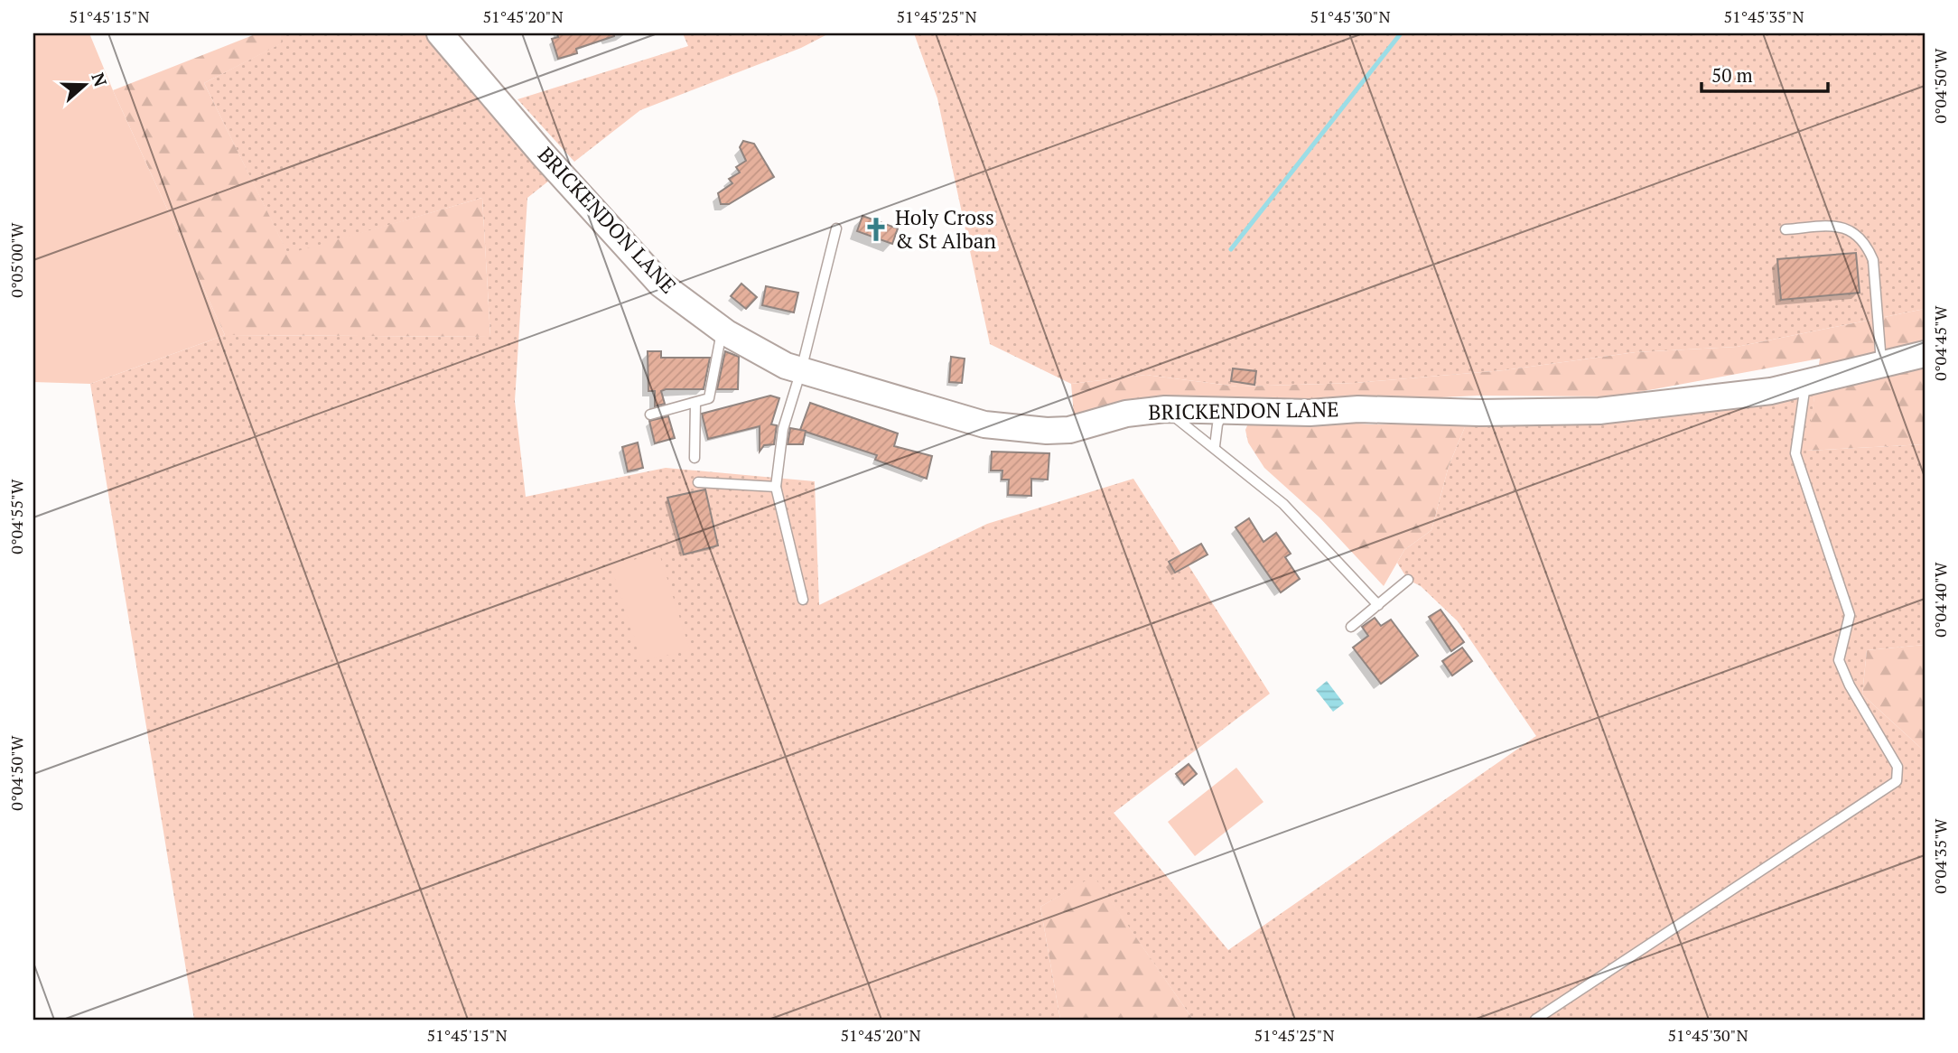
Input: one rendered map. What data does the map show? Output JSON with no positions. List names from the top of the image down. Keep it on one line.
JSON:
{"streets":{"street":["BRICKENDON LANE"]},"places":{"church":["Holy Cross & St Alban"]},"scale_bar":"50 m","north":"right","coordinates":["51°45'15\"N","51°45'20\"N","51°45'25\"N","51°45'30\"N","51°45'35\"N","0°04'50\"W","0°05'00\"W","0°04'45\"W","0°04'55\"W","0°04'40\"W","0°04'35\"W"]}
